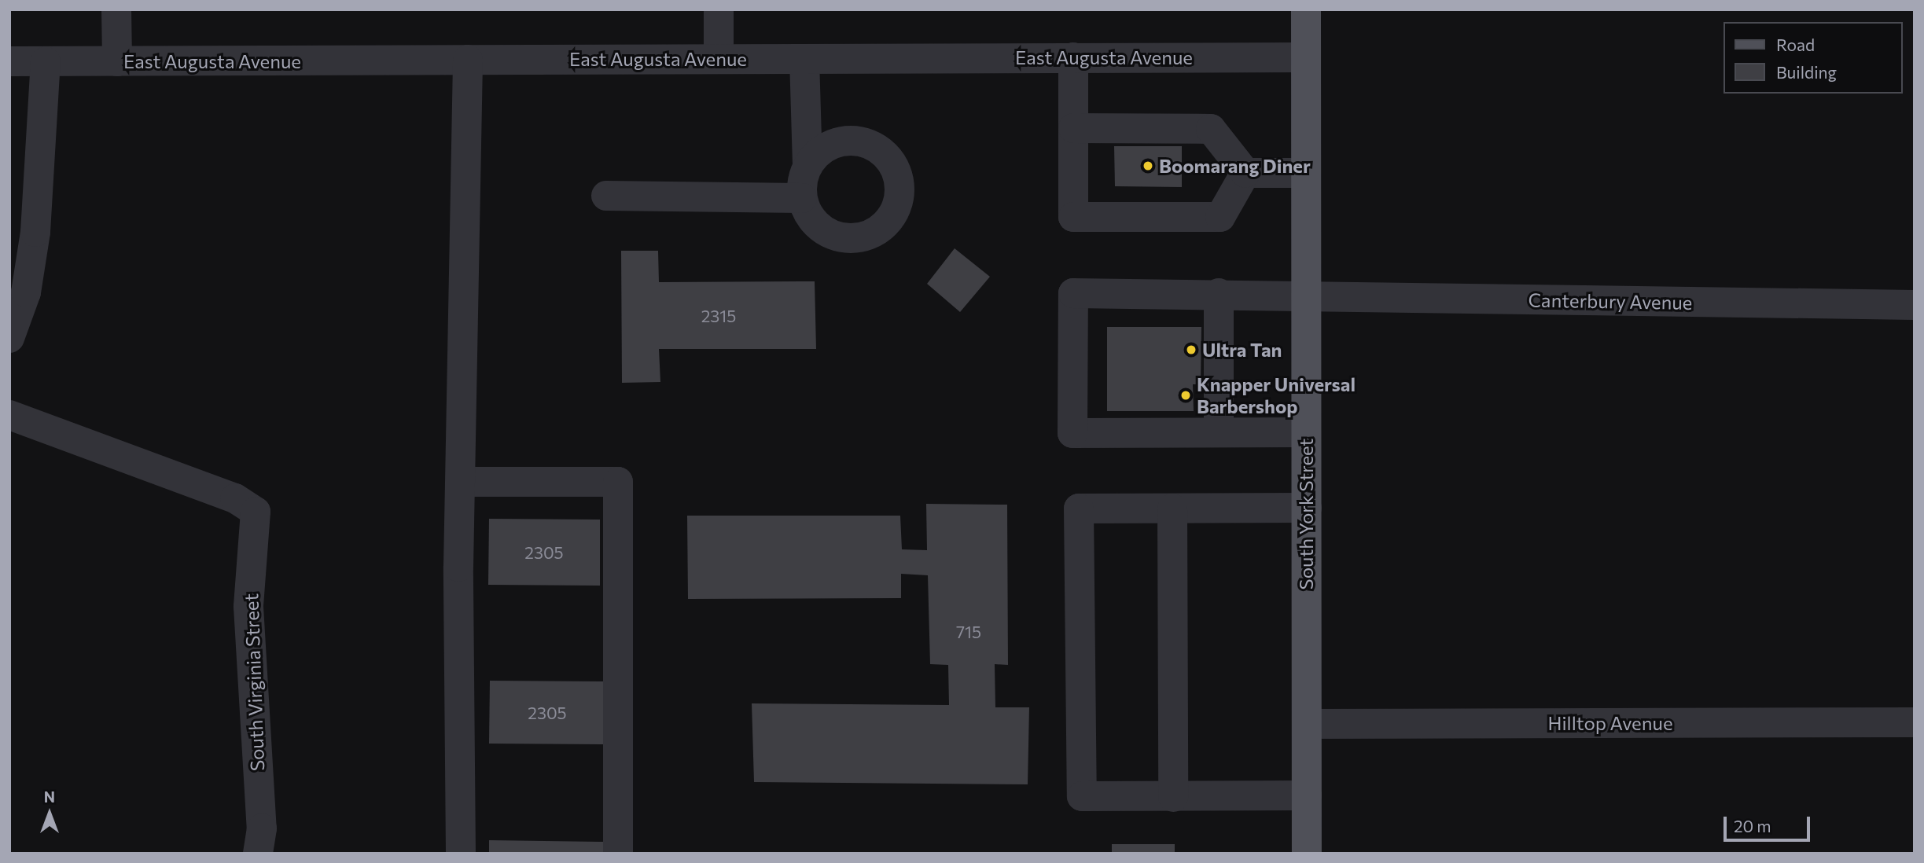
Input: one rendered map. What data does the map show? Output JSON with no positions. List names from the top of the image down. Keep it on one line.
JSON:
{"streets":{"main road":["South York Street"],"street":["East Augusta Avenue","Canterbury Avenue","South Virginia Street","Hilltop Avenue"]},"crossings":[["East Augusta Avenue","South York Street"],["Canterbury Avenue","South York Street"],["South York Street","Hilltop Avenue"]],"places":["Boomarang Diner","Ultra Tan","Knapper Universal Barbershop"],"house_numbers":["2315","2305","715","2305"],"legend":["Road","Building"],"scale_bar":"20 m","north":"top"}
